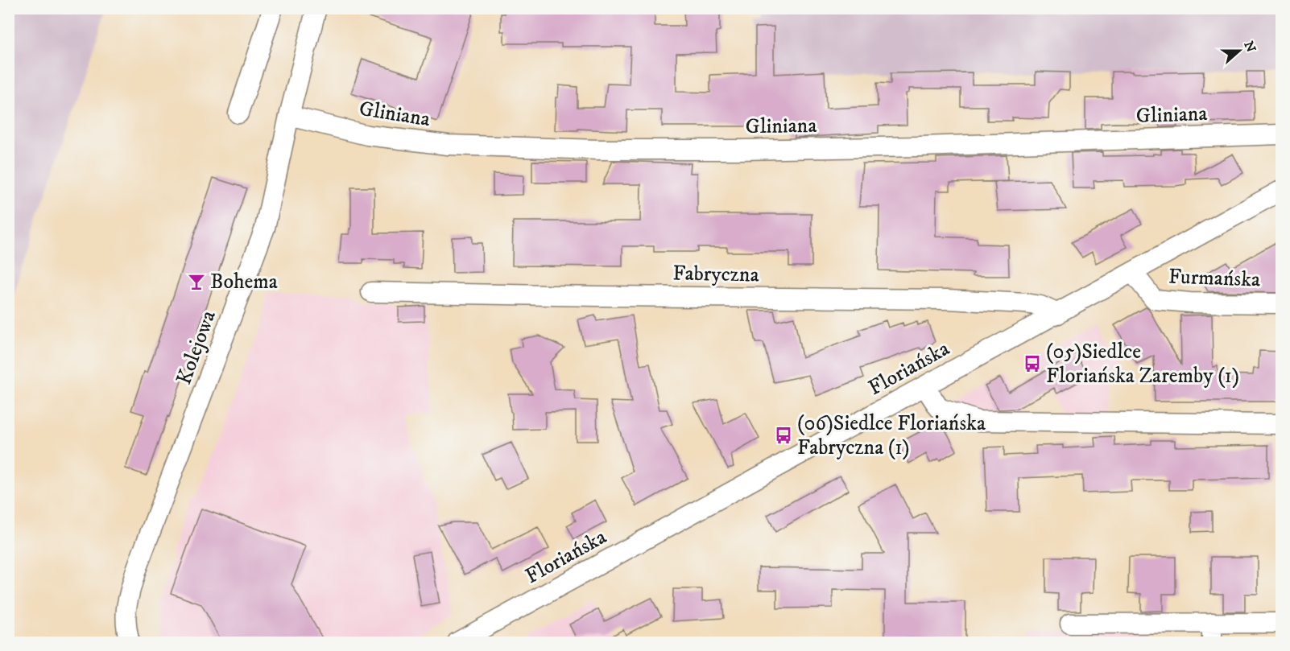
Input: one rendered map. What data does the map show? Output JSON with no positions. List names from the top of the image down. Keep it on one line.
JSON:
{"streets":{"street":["Gliniana","Fabryczna","Furmańska","Kolejowa","Floriańska"]},"crossings":[["Gliniana","Kolejowa"],["Fabryczna","Floriańska"],["Furmańska","Floriańska"]],"places":{"bar":["Bohema"],"bus stop":["(05)Siedlce Floriańska Zaremby (1)","(06)Siedlce Floriańska Fabryczna (1)"]},"north":"right"}
